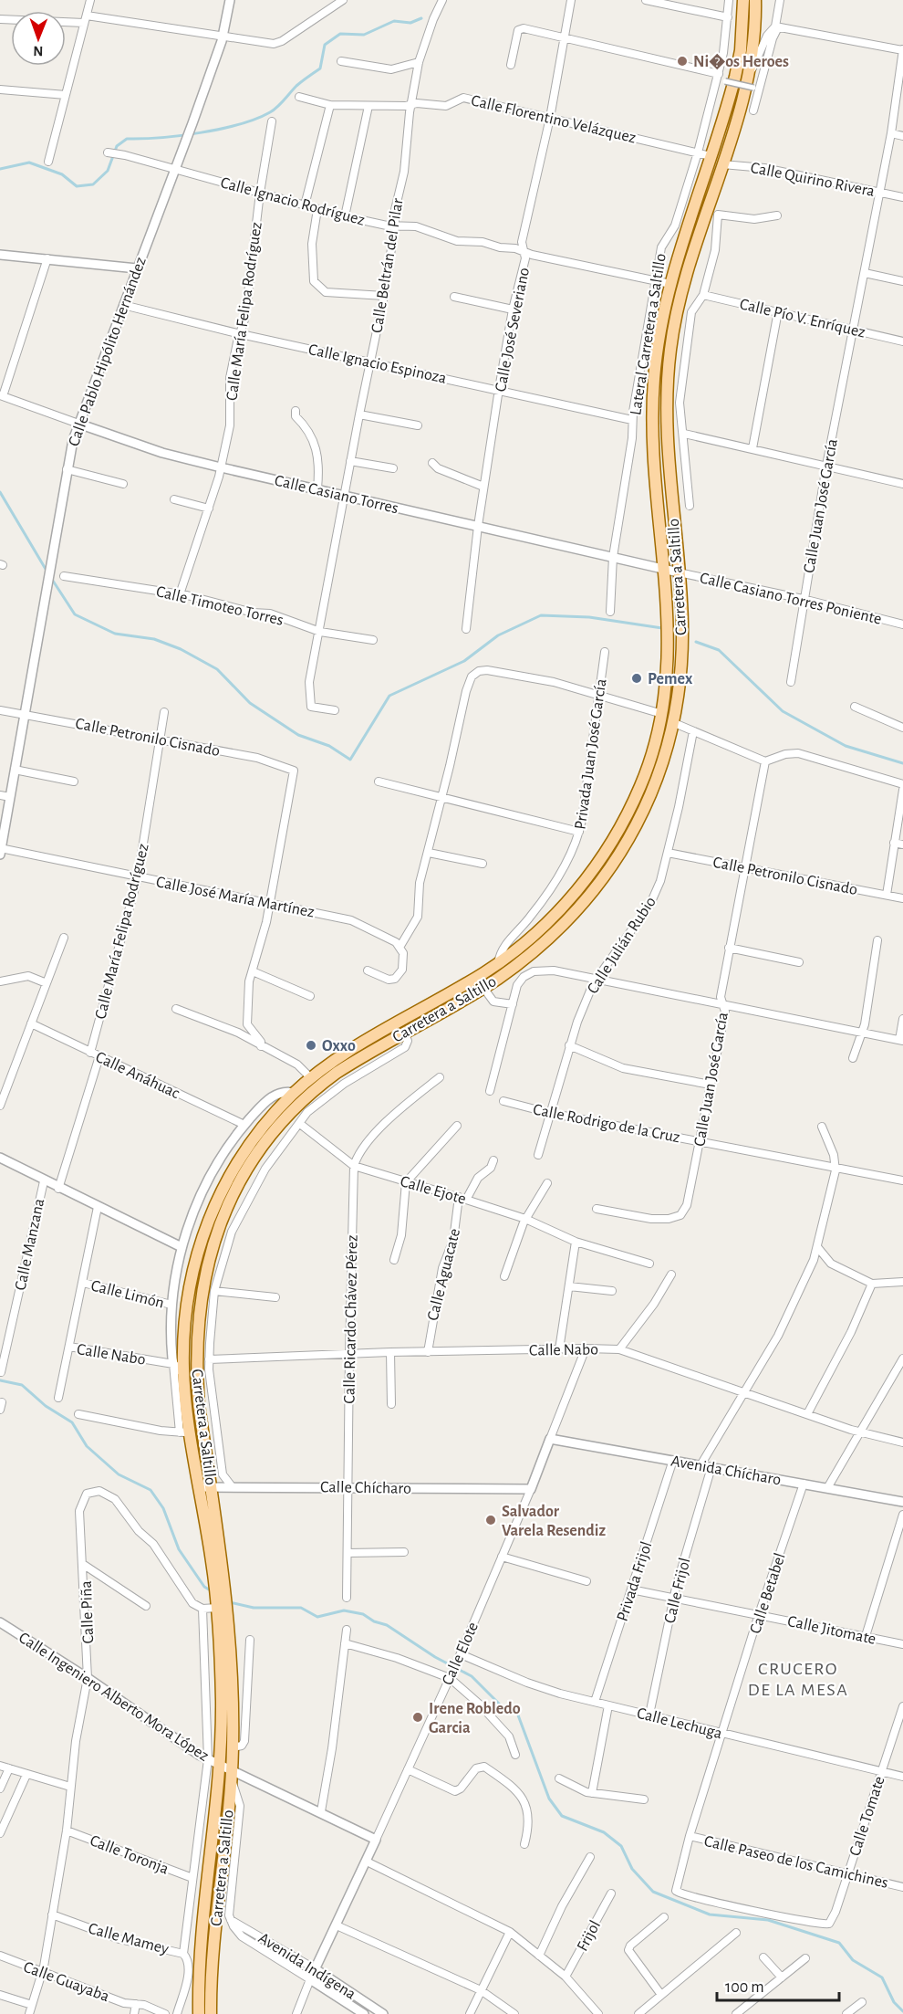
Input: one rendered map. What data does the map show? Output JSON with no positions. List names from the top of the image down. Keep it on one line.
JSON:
{"streets":{"main road":["Carretera a Saltillo"],"street":["Calle Florentino Velázquez","Calle Quirino Rivera","Calle Ignacio Rodríguez","Calle Beltrán del Pilar","Calle María Felipa Rodríguez","Calle Pío V. Enríquez","Calle José Severiano","Lateral Carretera a Saltillo","Calle Pablo Hipólito Hernández","Calle Ignacio Espinoza","Calle Casiano Torres","Calle Juan José García","Calle Casiano Torres Poniente","Calle Timoteo Torres","Calle Petronilo Cisnado","Privada Juan José García","Calle José María Martínez","Calle Julián Rubio","Calle Anáhuac","Calle Rodrigo de la Cruz","Calle Ejote","Calle Manzana","Calle Aguacate","Calle Limón","Calle Ricardo Chávez Pérez","Calle Nabo","Avenida Chícharo","Calle Chícharo","Privada Frijol","Calle Frijol","Calle Betabel","Calle Piña","Calle Jitomate","Calle Elote","Calle Ingeniero Alberto Mora López","Calle Lechuga","Calle Tomate","Calle Toronja","Calle Paseo de los Camichines","Frijol","Calle Mamey","Avenida Indígena","Calle Guayaba"]},"crossings":[["Calle Florentino Velázquez","Calle Beltrán del Pilar"],["Calle Florentino Velázquez","Calle José Severiano"],["Calle Florentino Velázquez","Lateral Carretera a Saltillo"],["Calle Florentino Velázquez","Carretera a Saltillo"],["Calle Quirino Rivera","Calle Juan José García"],["Calle Quirino Rivera","Carretera a Saltillo"],["Calle Ignacio Rodríguez","Calle Beltrán del Pilar"],["Calle Ignacio Rodríguez","Calle María Felipa Rodríguez"],["Calle Ignacio Rodríguez","Calle José Severiano"],["Calle Ignacio Rodríguez","Lateral Carretera a Saltillo"],["Calle Ignacio Rodríguez","Calle Pablo Hipólito Hernández"],["Calle Ignacio Rodríguez","Carretera a Saltillo"],["Calle Beltrán del Pilar","Calle Ignacio Espinoza"],["Calle Beltrán del Pilar","Calle Casiano Torres"],["Calle Beltrán del Pilar","Calle Timoteo Torres"],["Calle María Felipa Rodríguez","Calle Ignacio Espinoza"],["Calle María Felipa Rodríguez","Calle Casiano Torres"],["Calle María Felipa Rodríguez","Calle Timoteo Torres"],["Calle María Felipa Rodríguez","Calle Petronilo Cisnado"],["Calle María Felipa Rodríguez","Calle José María Martínez"],["Calle María Felipa Rodríguez","Calle Anáhuac"],["Calle Pío V. Enríquez","Calle Juan José García"],["Calle José Severiano","Calle Ignacio Espinoza"],["Calle José Severiano","Calle Casiano Torres"],["Lateral Carretera a Saltillo","Calle Ignacio Espinoza"],["Lateral Carretera a Saltillo","Calle Casiano Torres"],["Calle Pablo Hipólito Hernández","Calle Ignacio Espinoza"],["Calle Pablo Hipólito Hernández","Calle Casiano Torres"],["Calle Pablo Hipólito Hernández","Calle Petronilo Cisnado"],["Calle Pablo Hipólito Hernández","Calle José María Martínez"],["Calle Casiano Torres","Carretera a Saltillo"],["Calle Casiano Torres","Calle Casiano Torres Poniente"],["Calle Juan José García","Calle Casiano Torres Poniente"],["Calle Juan José García","Calle Petronilo Cisnado"],["Calle Juan José García","Calle Rodrigo de la Cruz"],["Carretera a Saltillo","Calle Casiano Torres Poniente"],["Carretera a Saltillo","Privada Juan José García"],["Carretera a Saltillo","Calle Chícharo"],["Carretera a Saltillo","Calle Ingeniero Alberto Mora López"],["Carretera a Saltillo","Calle Mamey"],["Calle Petronilo Cisnado","Calle José María Martínez"],["Calle Petronilo Cisnado","Calle Julián Rubio"],["Calle Julián Rubio","Calle Rodrigo de la Cruz"],["Calle Anáhuac","Calle Manzana"],["Calle Ejote","Calle Aguacate"],["Calle Ejote","Calle Ricardo Chávez Pérez"],["Calle Aguacate","Calle Nabo"],["Calle Ricardo Chávez Pérez","Calle Nabo"],["Calle Ricardo Chávez Pérez","Calle Chícharo"],["Calle Nabo","Calle Elote"],["Avenida Chícharo","Privada Frijol"],["Avenida Chícharo","Calle Frijol"],["Avenida Chícharo","Calle Betabel"],["Avenida Chícharo","Calle Elote"],["Calle Chícharo","Calle Elote"],["Privada Frijol","Calle Jitomate"],["Privada Frijol","Calle Lechuga"],["Calle Frijol","Calle Jitomate"],["Calle Frijol","Calle Lechuga"],["Calle Betabel","Calle Jitomate"],["Calle Betabel","Calle Lechuga"],["Calle Betabel","Calle Tomate"],["Calle Betabel","Calle Paseo de los Camichines"],["Calle Piña","Calle Ingeniero Alberto Mora López"],["Calle Piña","Calle Toronja"],["Calle Piña","Calle Mamey"],["Calle Piña","Calle Guayaba"],["Calle Elote","Calle Ingeniero Alberto Mora López"],["Calle Elote","Calle Lechuga"],["Calle Elote","Avenida Indígena"],["Calle Lechuga","Calle Tomate"],["Calle Tomate","Calle Paseo de los Camichines"]],"districts":["CRUCERO DE LA MESA"],"places":["Ni�os Heroes","Pemex","Oxxo","Salvador Varela Resendiz","Irene Robledo Garcia"],"scale_bar":"100 m","north":"bottom"}
